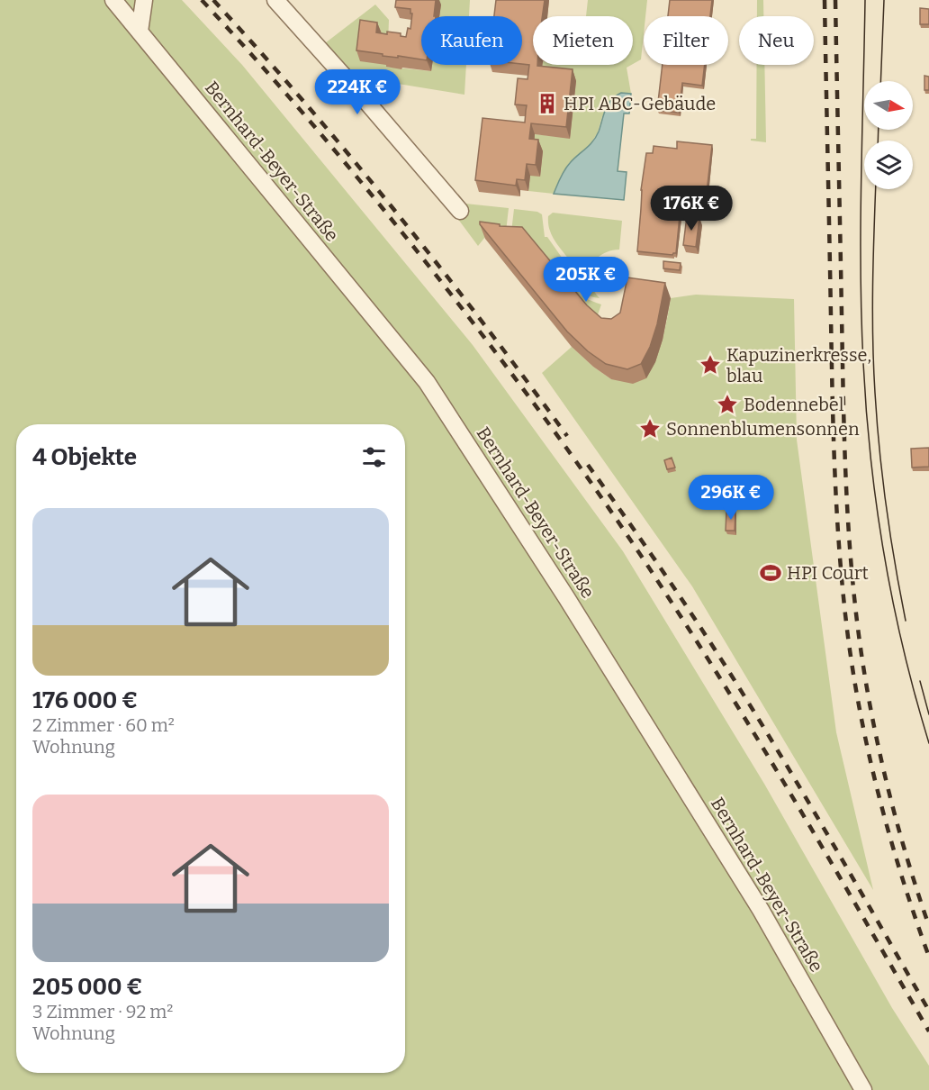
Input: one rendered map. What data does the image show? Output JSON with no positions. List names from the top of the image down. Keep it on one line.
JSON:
{"streets":{"street":["Bernhard-Beyer-Straße"]},"places":{"building":["HPI ABC-Gebäude"],"place":["Kapuzinerkresse, blau","Bodennebel","Sonnenblumensonnen"],"sports":["HPI Court"]},"north":"right","page":{"chip":["Kaufen","Mieten","Filter","Neu"],"price":["224K €","176K €","205K €","296K €"],"heading":"4 Objekte","list":[{"name":"176 000 €","note":"2 Zimmer · 60 m² · Wohnung"},{"name":"205 000 €","note":"3 Zimmer · 92 m² · Wohnung"}]}}
